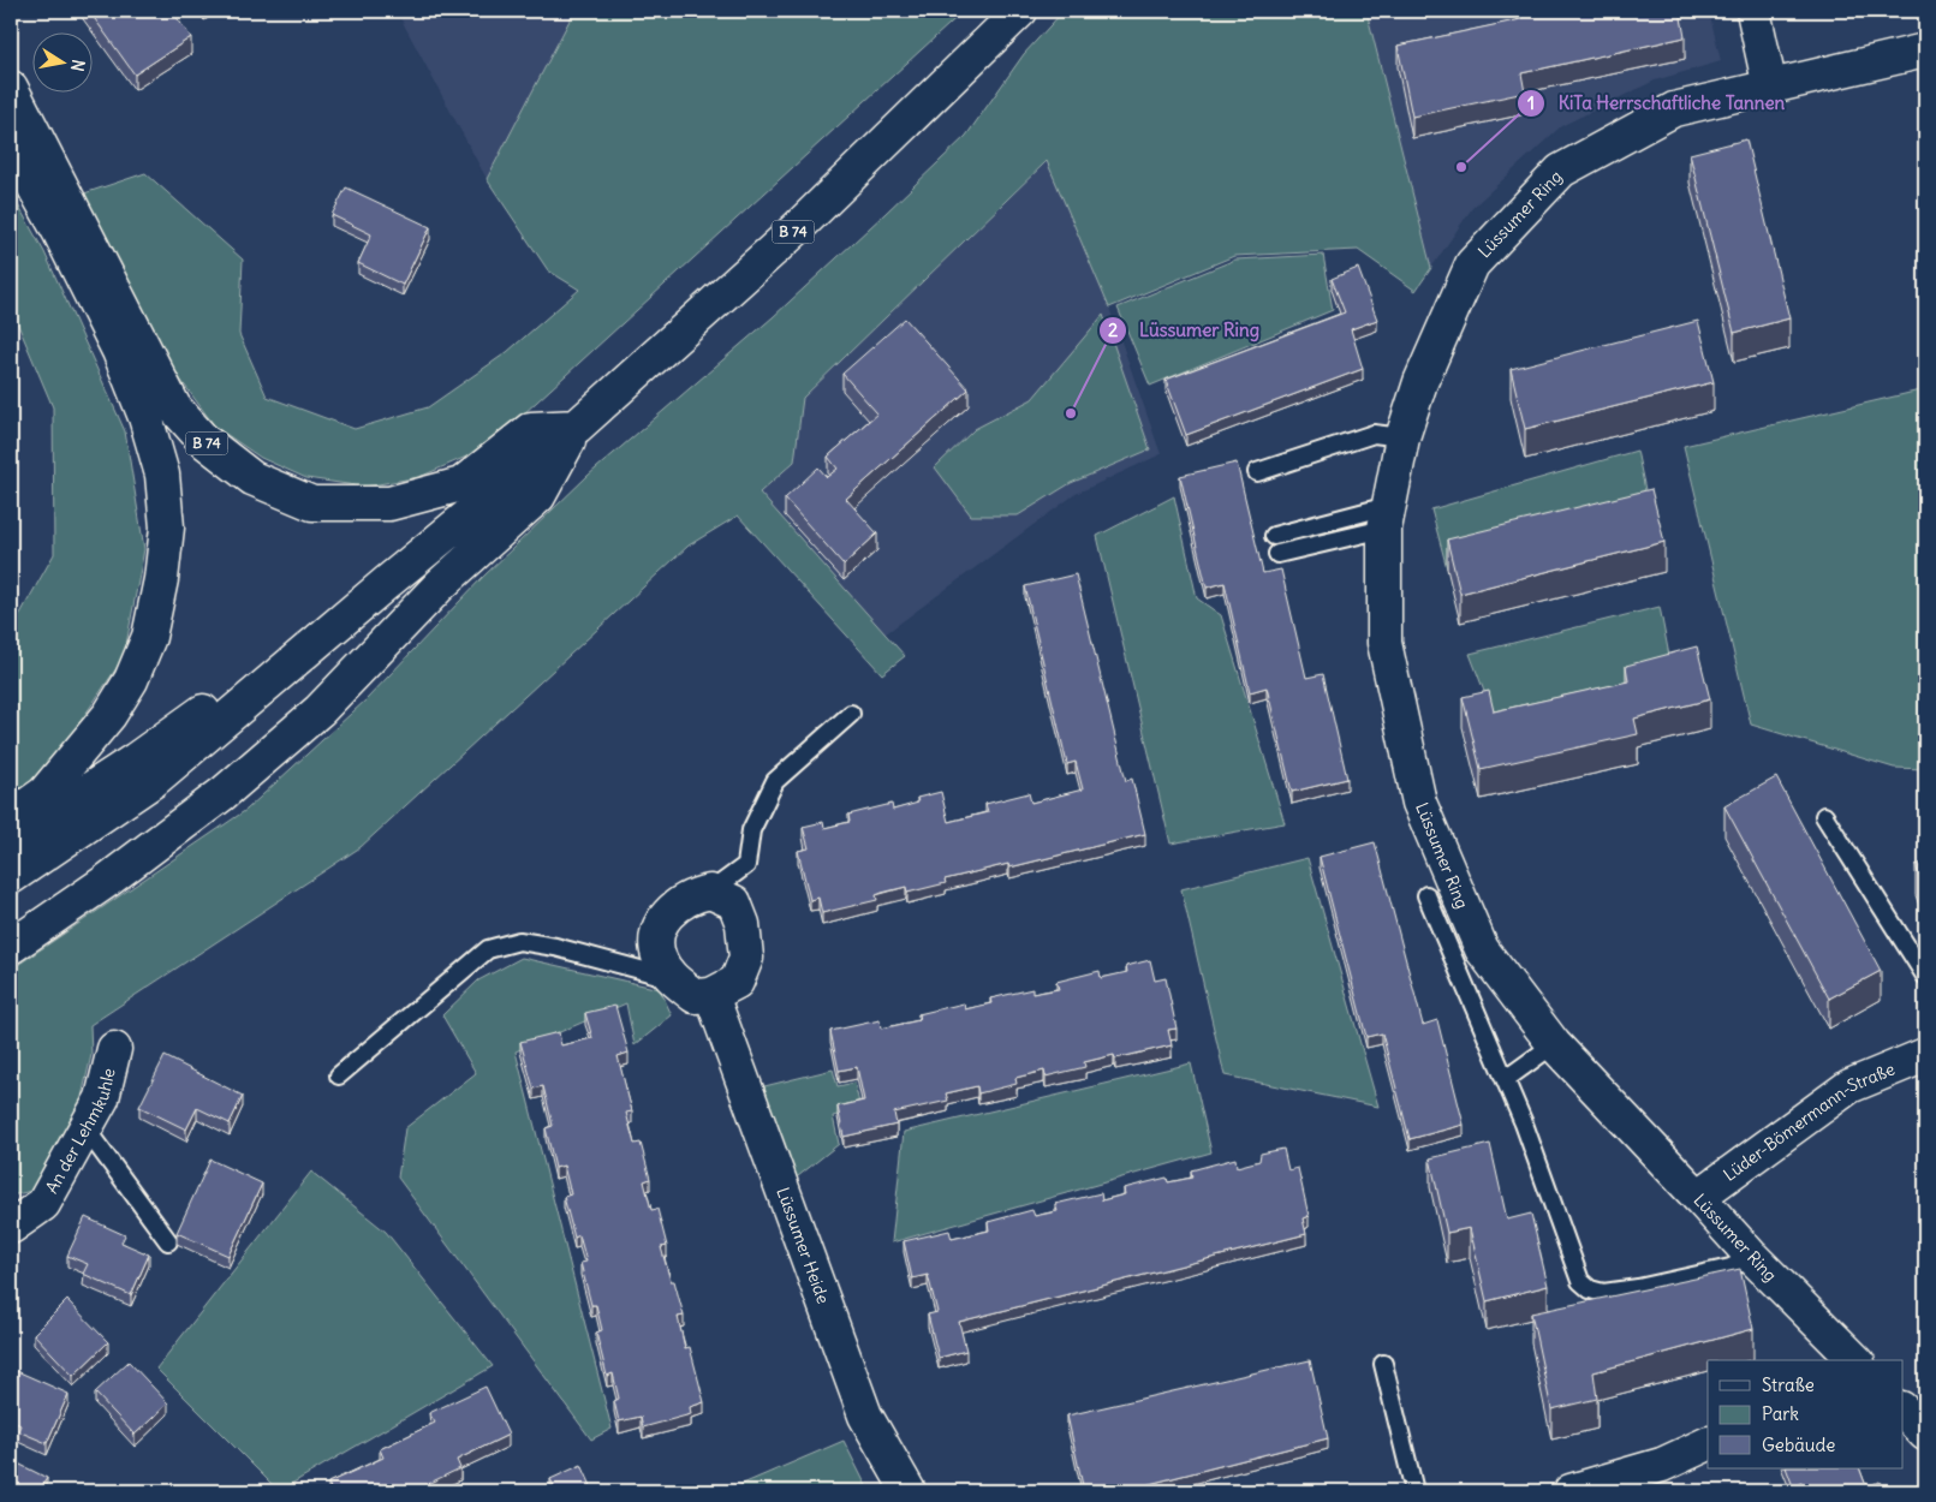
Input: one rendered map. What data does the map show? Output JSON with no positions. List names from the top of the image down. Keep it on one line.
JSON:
{"streets":{"main road":["Lüssumer Ring","B 74","Lüder-Bömermann-Straße","An der Lehmkuhle","Lüssumer Heide"]},"crossings":[["Lüssumer Ring","Lüder-Bömermann-Straße"]],"places":["KiTa Herrschaftliche Tannen","Lüssumer Ring"],"legend":["Straße","Park","Gebäude"],"north":"right"}
